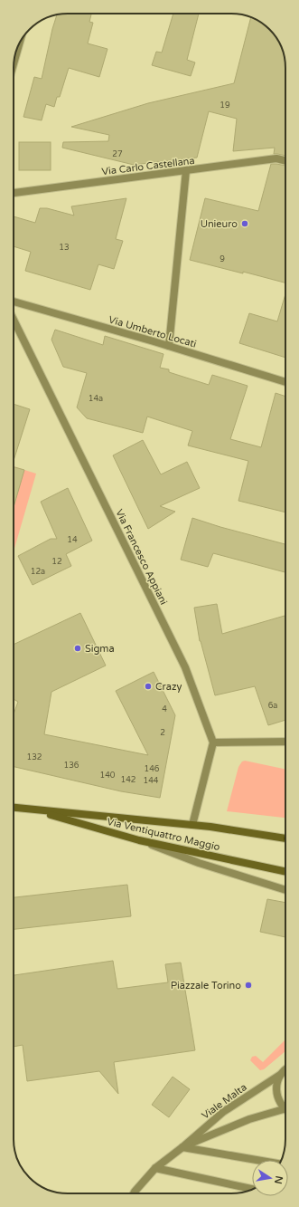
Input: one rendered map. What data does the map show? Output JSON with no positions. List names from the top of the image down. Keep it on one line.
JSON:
{"streets":{"main road":["Via Ventiquattro Maggio"],"street":["Via Carlo Castellana","Via Umberto Locati","Via Francesco Appiani","Viale Malta"]},"places":["Unieuro","Sigma","Crazy","Piazzale Torino"],"house_numbers":["19","27","13","9","14a","14","12","12a","6a","4","2","132","136","146","140","142","144"],"north":"right"}
